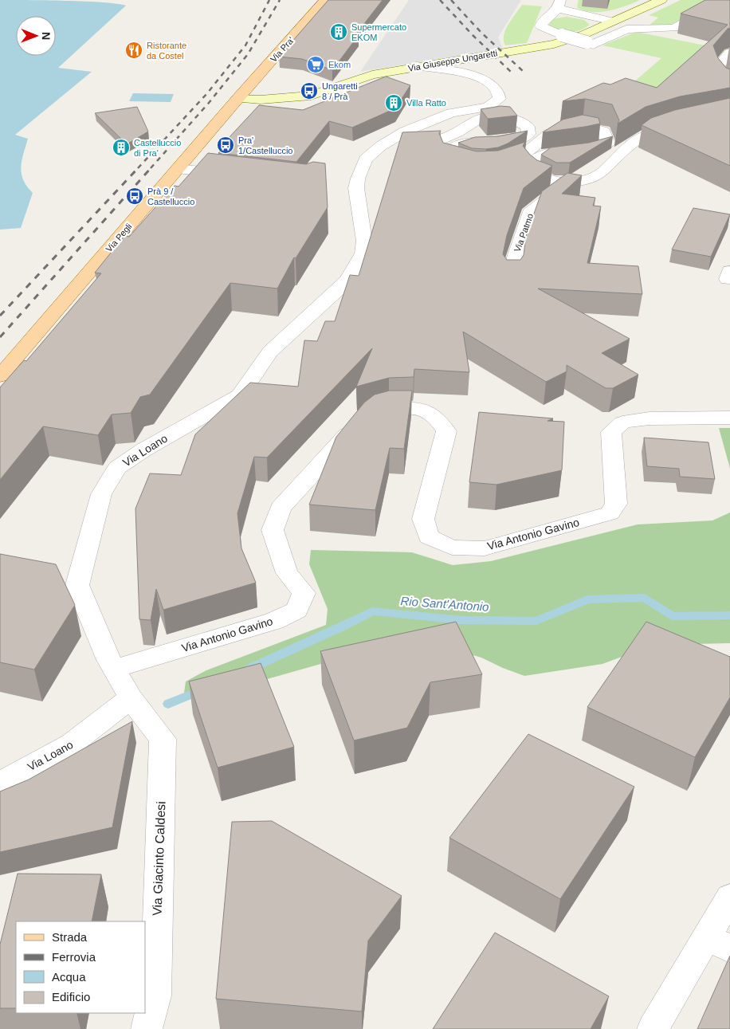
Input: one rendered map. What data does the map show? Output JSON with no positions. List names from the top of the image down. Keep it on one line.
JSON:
{"streets":{"main road":["Via Pra'","Via Pegli"],"street":["Via Giuseppe Ungaretti","Via Patmo","Via Loano","Via Antonio Gavino","Via Giacinto Caldesi"]},"crossings":[["Via Pra'","Via Giuseppe Ungaretti"],["Via Pra'","Via Pegli"],["Via Giuseppe Ungaretti","Via Pegli"],["Via Giuseppe Ungaretti","Via Loano"],["Via Loano","Via Antonio Gavino"],["Via Loano","Via Giacinto Caldesi"]],"water":["Rio Sant'Antonio"],"places":{"building":["Supermercato EKOM","Villa Ratto","Castelluccio di Pra'"],"restaurant":["Ristorante da Costel"],"supermarket":["Ekom"],"bus stop":["Ungaretti 8 / Prà","Pra' 1/Castelluccio","Prà 9 / Castelluccio"]},"legend":["Strada","Ferrovia","Acqua","Edificio"],"north":"right"}
